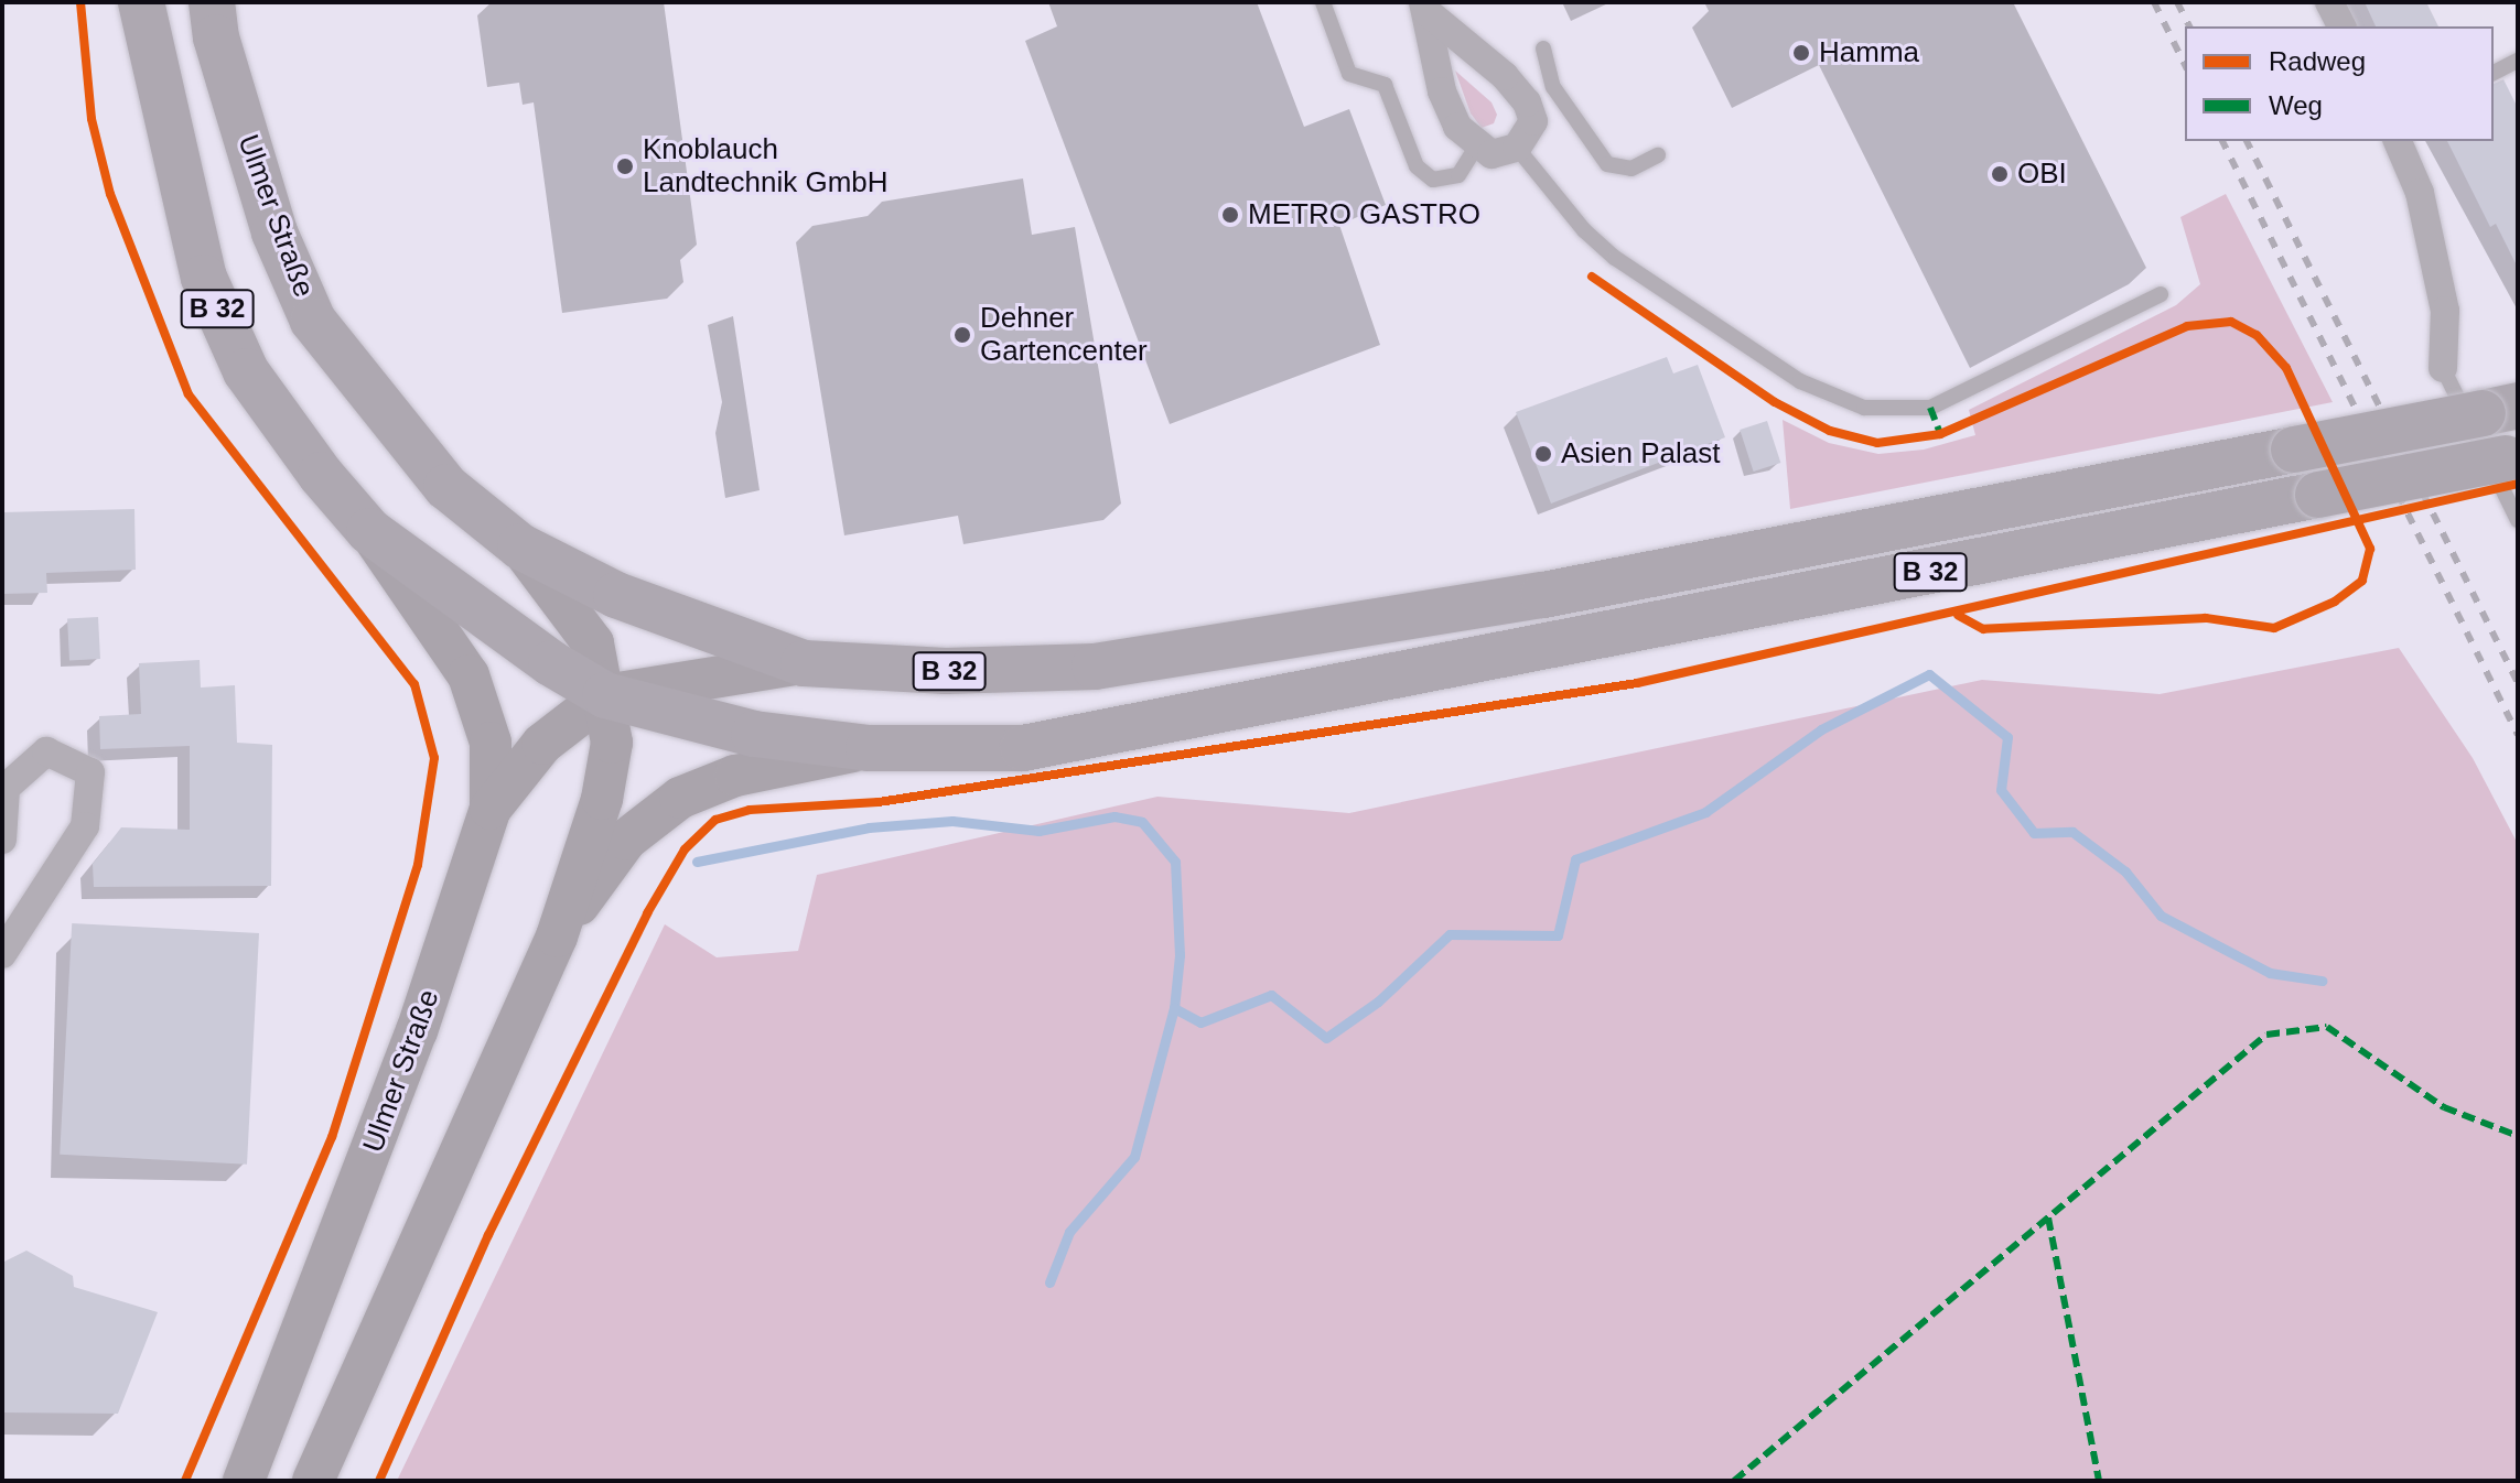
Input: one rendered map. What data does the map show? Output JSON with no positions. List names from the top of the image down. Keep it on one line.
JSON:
{"streets":{"main road":["Ulmer Straße","B 32"]},"crossings":[["Ulmer Straße","B 32"]],"places":["Hamma","Knoblauch Landtechnik GmbH","OBI","METRO GASTRO","Dehner Gartencenter","Asien Palast"],"legend":["Radweg","Weg"]}
